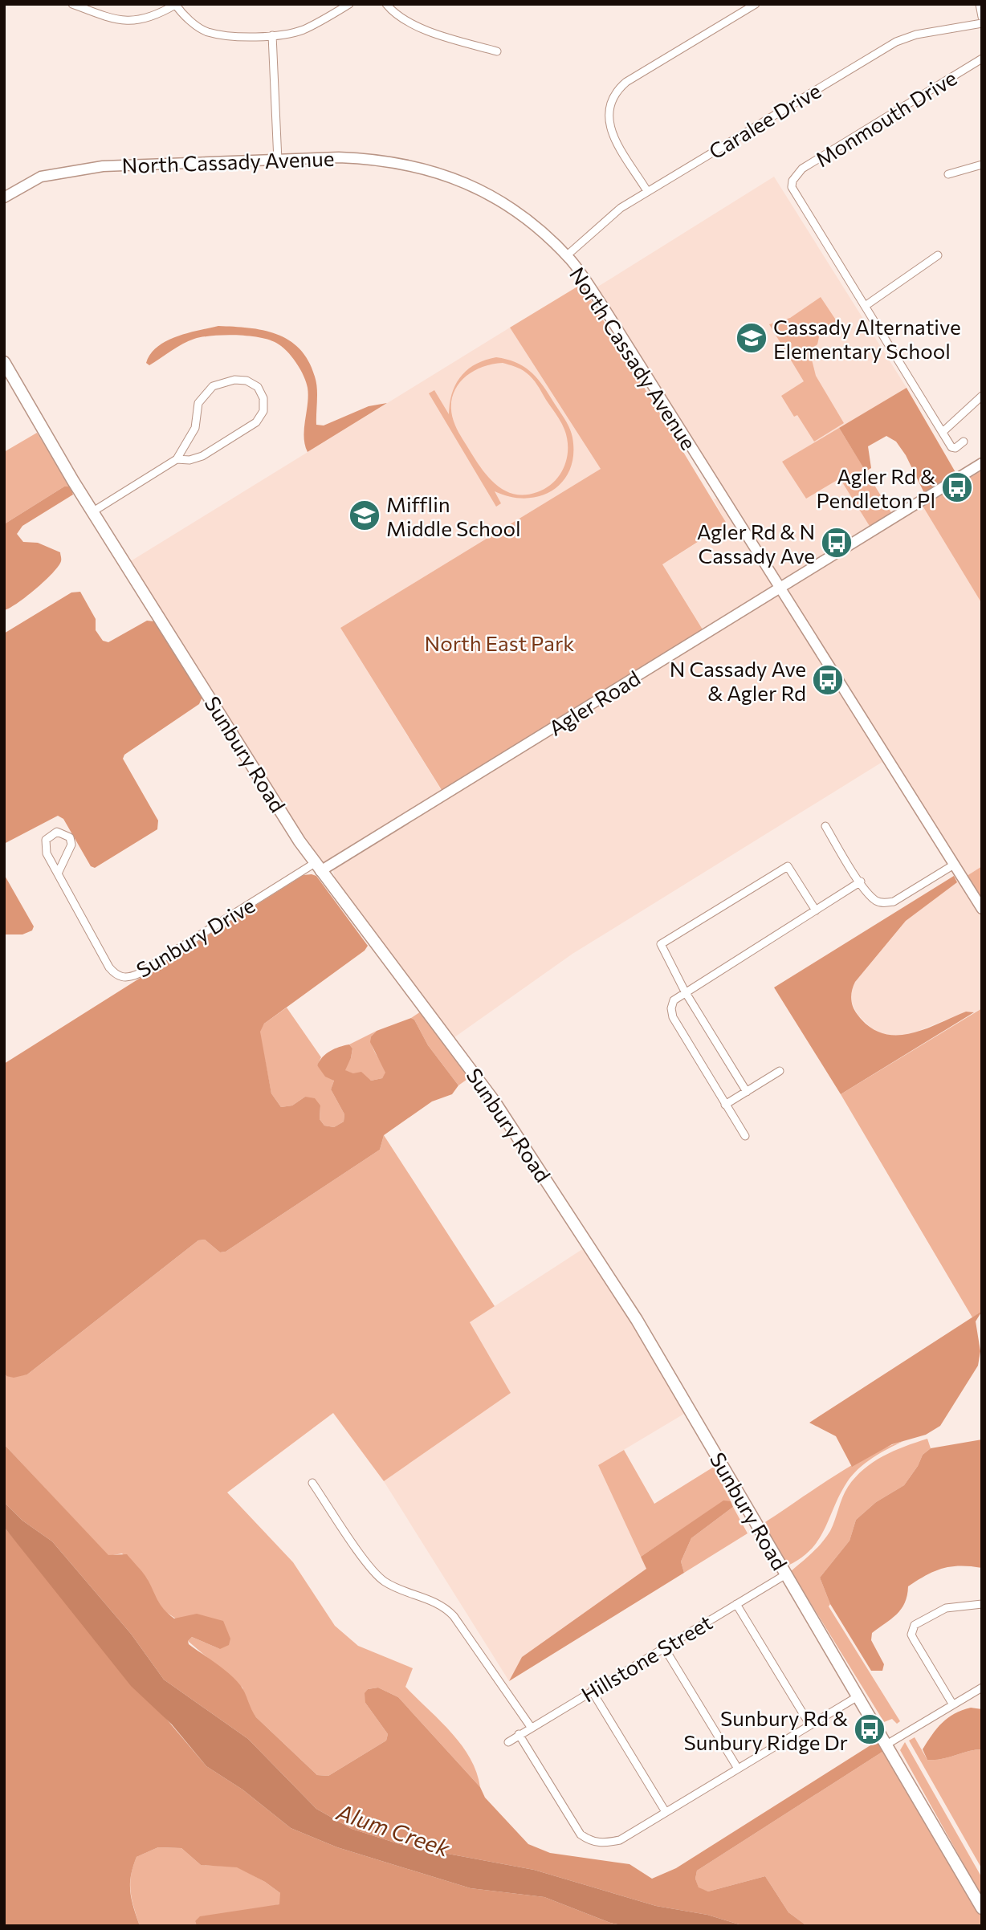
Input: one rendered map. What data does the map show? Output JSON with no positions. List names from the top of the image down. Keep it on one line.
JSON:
{"streets":{"main road":["North Cassady Avenue","Agler Road","Sunbury Road"],"street":["Monmouth Drive","Caralee Drive","Sunbury Drive","Hillstone Street"]},"crossings":[["Caralee Drive","North Cassady Avenue"],["North Cassady Avenue","Agler Road"],["Agler Road","Sunbury Road"],["Agler Road","Sunbury Drive"],["Sunbury Road","Sunbury Drive"],["Sunbury Road","Hillstone Street"]],"water":["Alum Creek"],"parks":["North East Park"],"places":{"school or university":["Cassady Alternative Elementary School","Mifflin Middle School"],"bus stop":["Agler Rd & Pendleton Pl","Agler Rd & N Cassady Ave","N Cassady Ave & Agler Rd","Sunbury Rd & Sunbury Ridge Dr"]}}
